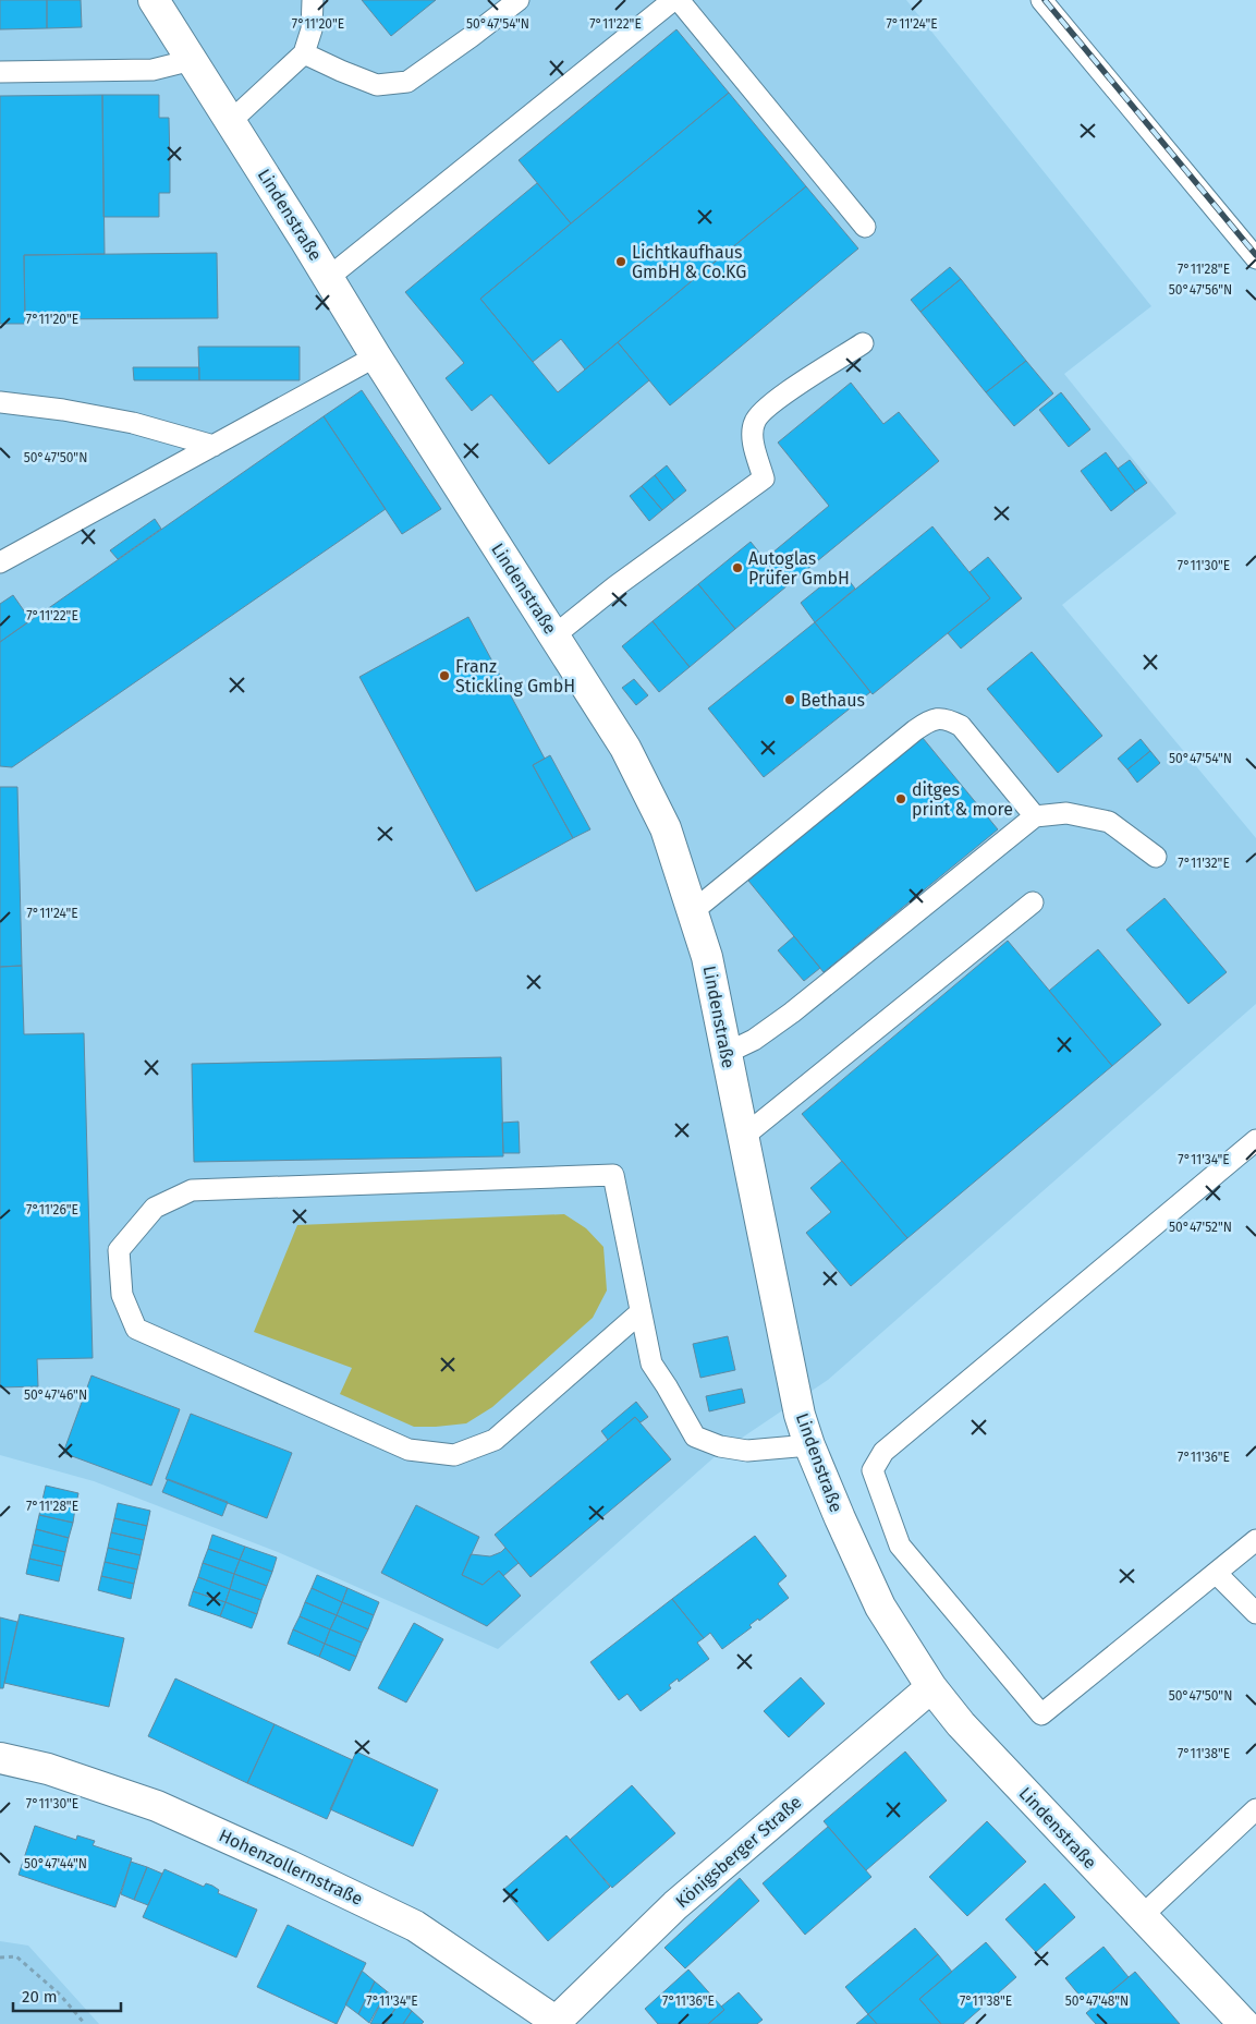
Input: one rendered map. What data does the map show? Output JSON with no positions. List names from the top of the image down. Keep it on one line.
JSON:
{"streets":{"street":["Lindenstraße","Königsberger Straße","Hohenzollernstraße"]},"crossings":[["Lindenstraße","Königsberger Straße"],["Königsberger Straße","Hohenzollernstraße"]],"places":["Lichtkaufhaus GmbH & Co.KG","Autoglas Prüfer GmbH","Franz Stickling GmbH","Bethaus","ditges print & more"],"scale_bar":"20 m","coordinates":["7°11'20\"E","50°47'54\"N","7°11'22\"E","7°11'24\"E","7°11'28\"E","50°47'56\"N","50°47'50\"N","7°11'30\"E","7°11'32\"E","7°11'34\"E","7°11'26\"E","50°47'52\"N","50°47'46\"N","7°11'36\"E","7°11'38\"E","50°47'44\"N","50°47'48\"N"]}
